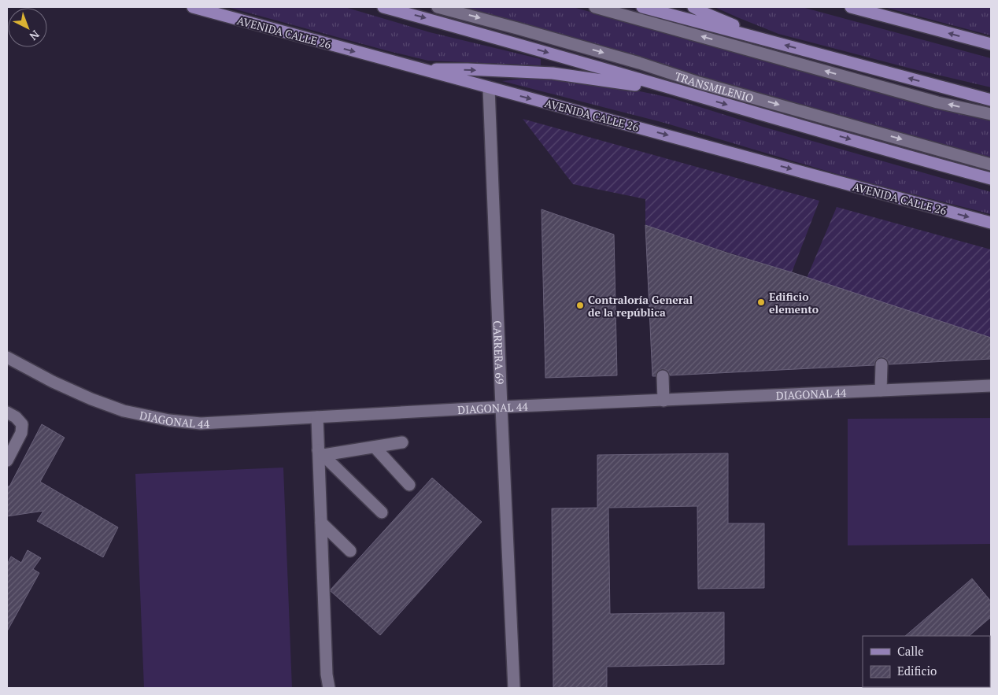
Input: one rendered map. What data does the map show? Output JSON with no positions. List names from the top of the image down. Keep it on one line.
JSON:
{"streets":{"main road":["AVENIDA CALLE 26"],"street":["TRANSMILENIO","CARRERA 69","DIAGONAL 44"]},"crossings":[["AVENIDA CALLE 26","CARRERA 69"],["CARRERA 69","DIAGONAL 44"]],"places":["Edificio elemento","Contraloría General de la república"],"legend":["Calle","Edificio"],"north":"bottom right"}
